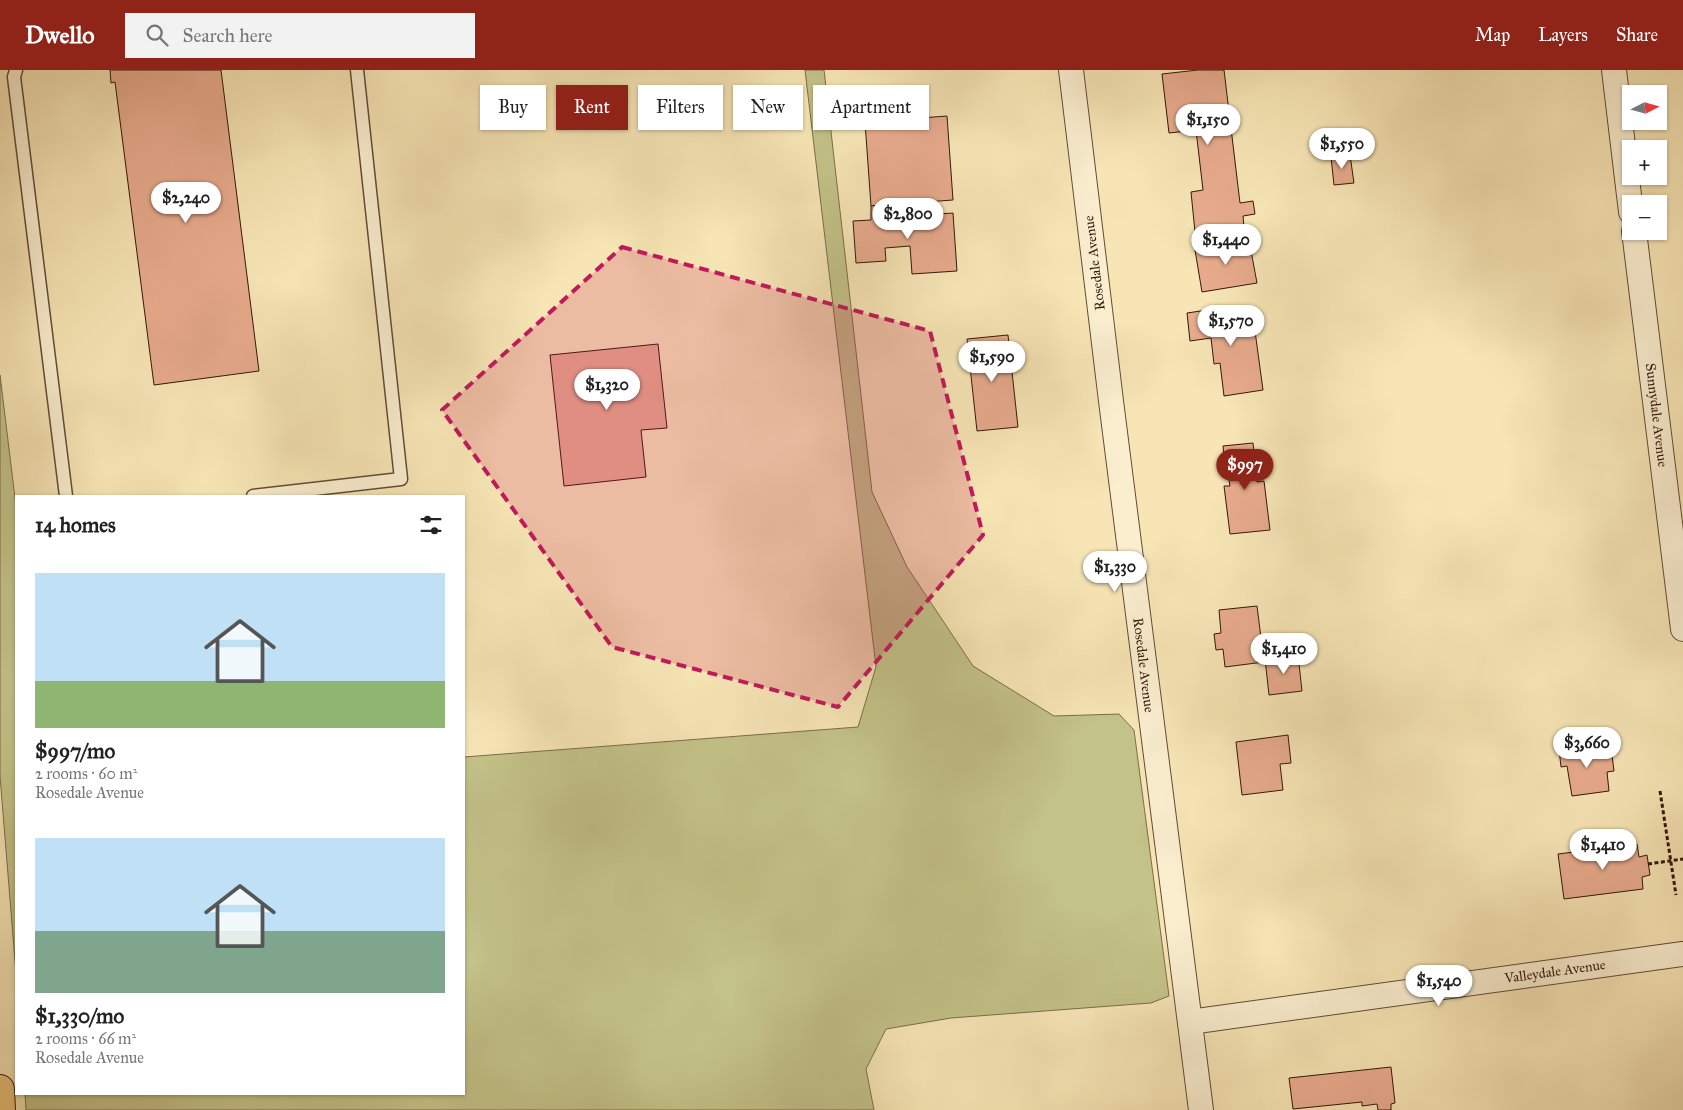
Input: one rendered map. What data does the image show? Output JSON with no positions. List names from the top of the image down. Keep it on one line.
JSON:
{"streets":{"street":["Rosedale Avenue","Sunnydale Avenue","Valleydale Avenue"]},"crossings":[["Rosedale Avenue","Valleydale Avenue"]],"north":"right","page":{"header":"Dwello","search":"Search here","nav":["Map","Layers","Share"],"map_buttons":["+","−"],"chip":["Buy","Rent","Filters","New","Apartment"],"price":["$1,150","$1,550","$2,240","$2,800","$1,440","$1,570","$1,590","$1,320","$997","$1,330","$1,410","$3,660","$1,410","$1,540"],"heading":"14 homes","list":[{"name":"$997/mo","note":"2 rooms · 60 m² · Rosedale Avenue"},{"name":"$1,330/mo","note":"2 rooms · 66 m² · Rosedale Avenue"}]}}
